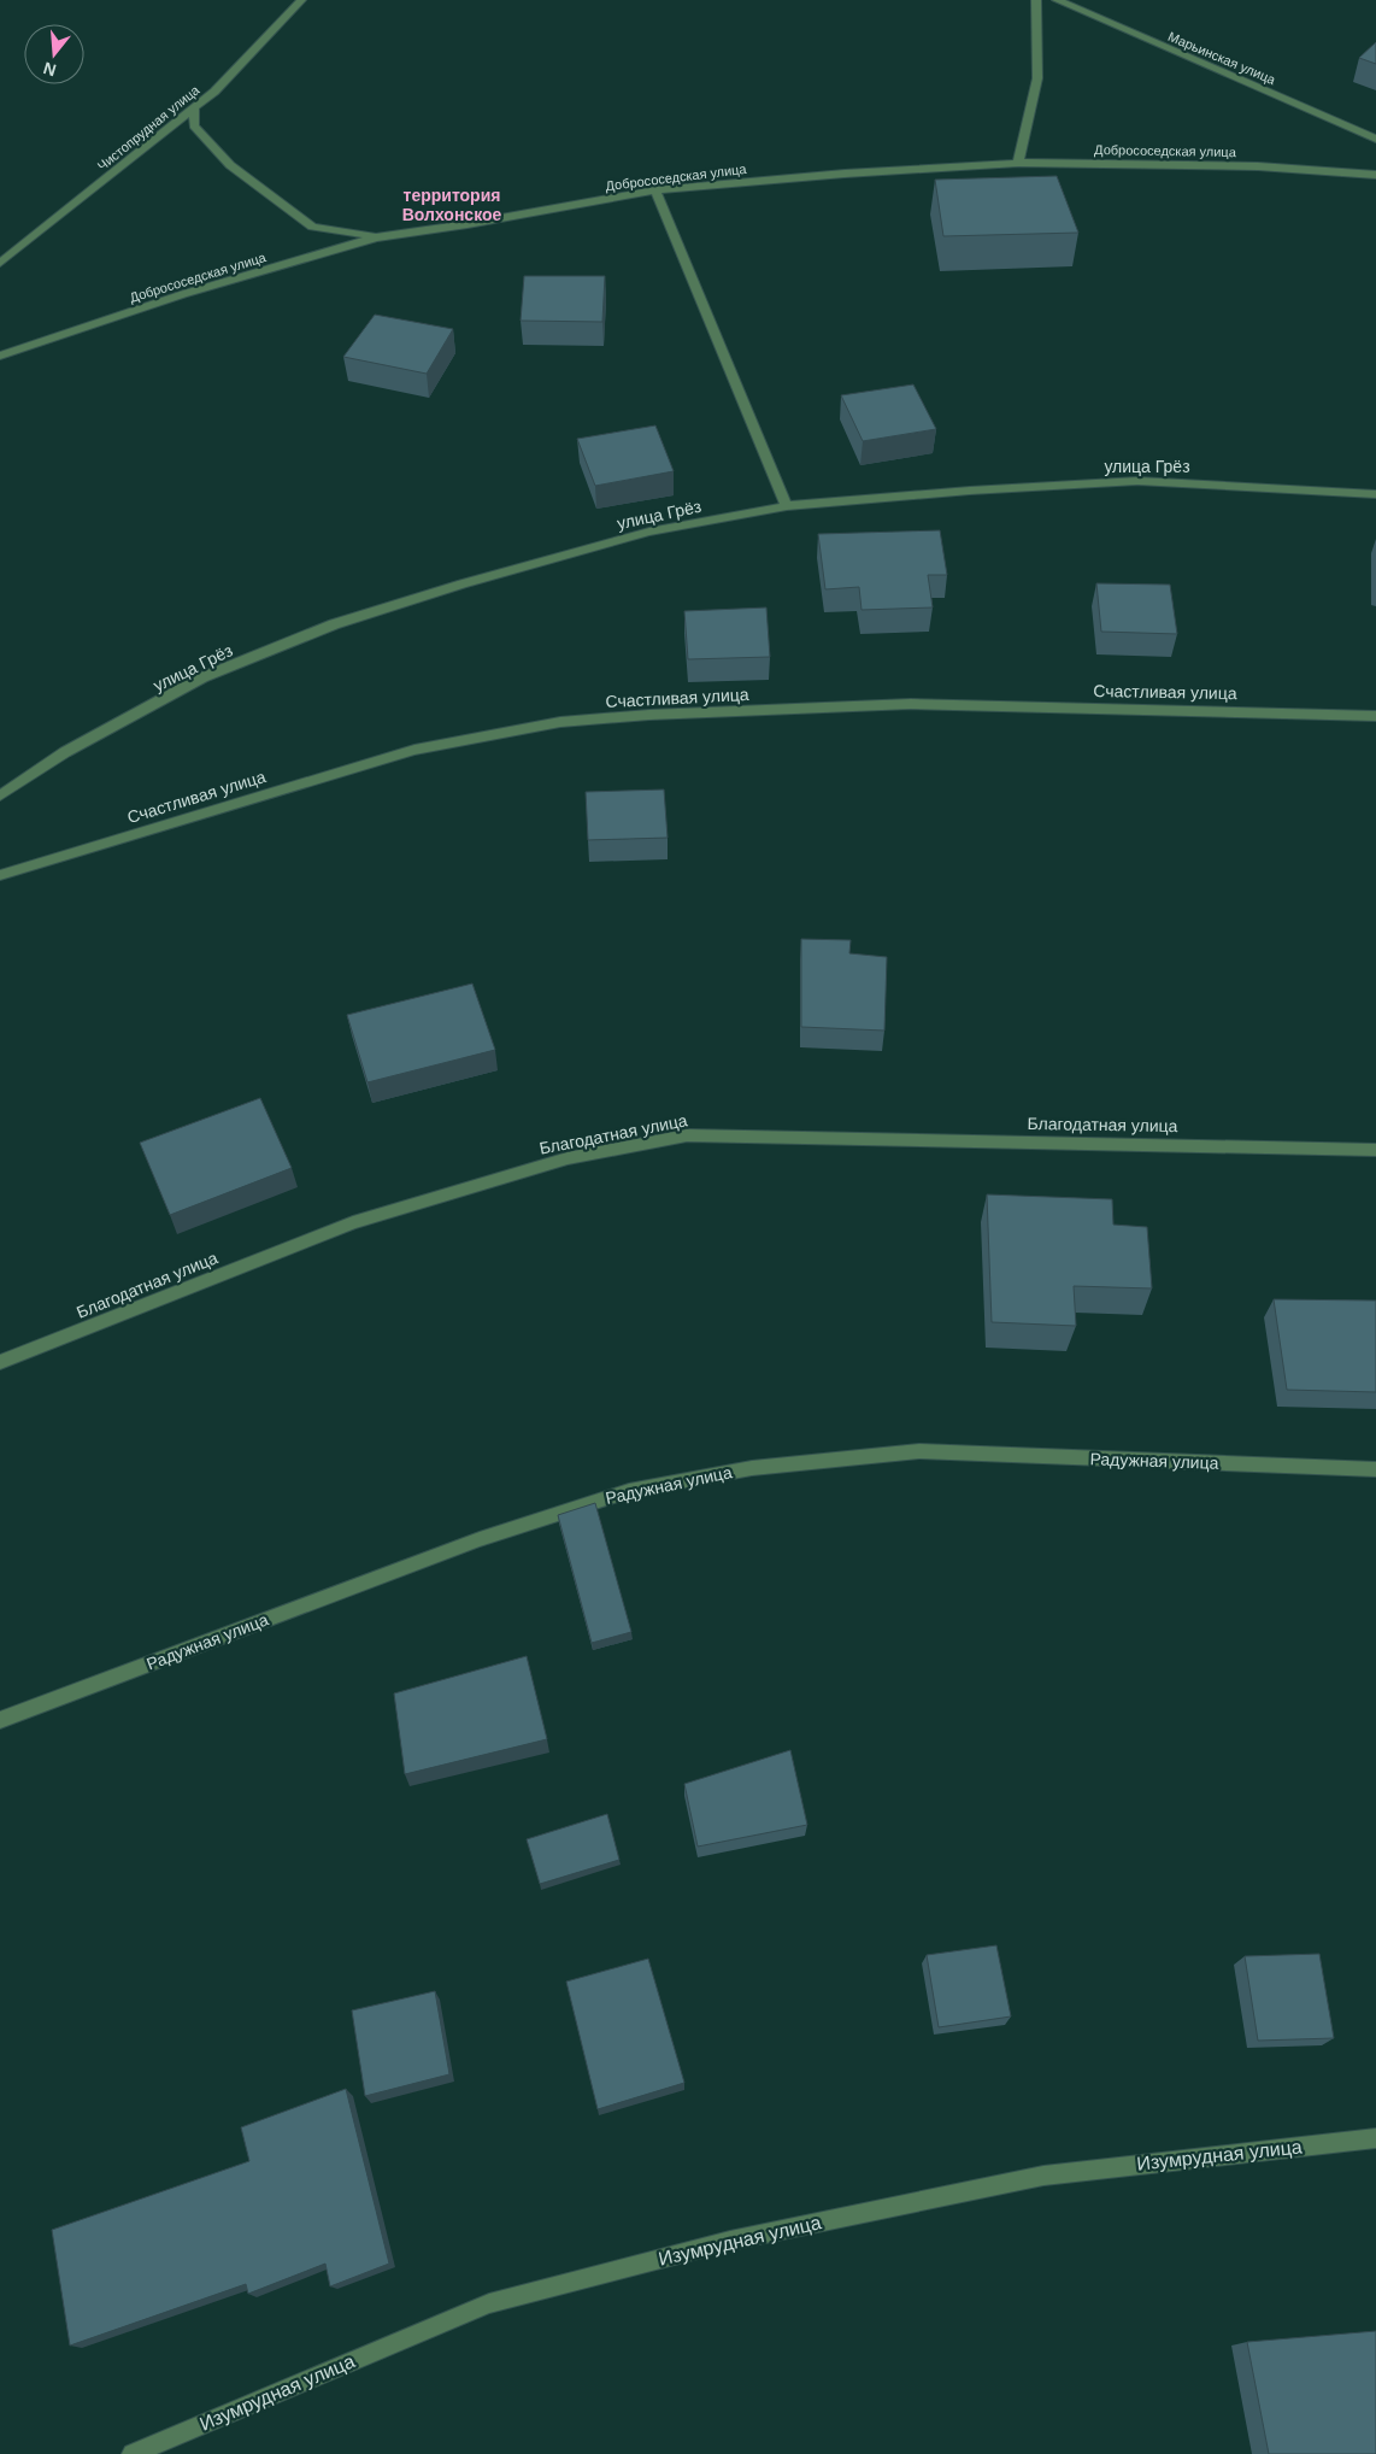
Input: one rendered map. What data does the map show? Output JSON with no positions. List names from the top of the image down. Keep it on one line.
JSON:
{"streets":{"street":["Марьинская улица","Чистопрудная улица","Добрососедская улица","улица Грёз","Счастливая улица","Благодатная улица","Радужная улица","Изумрудная улица"]},"districts":["территория Волхонское"],"north":"bottom"}
